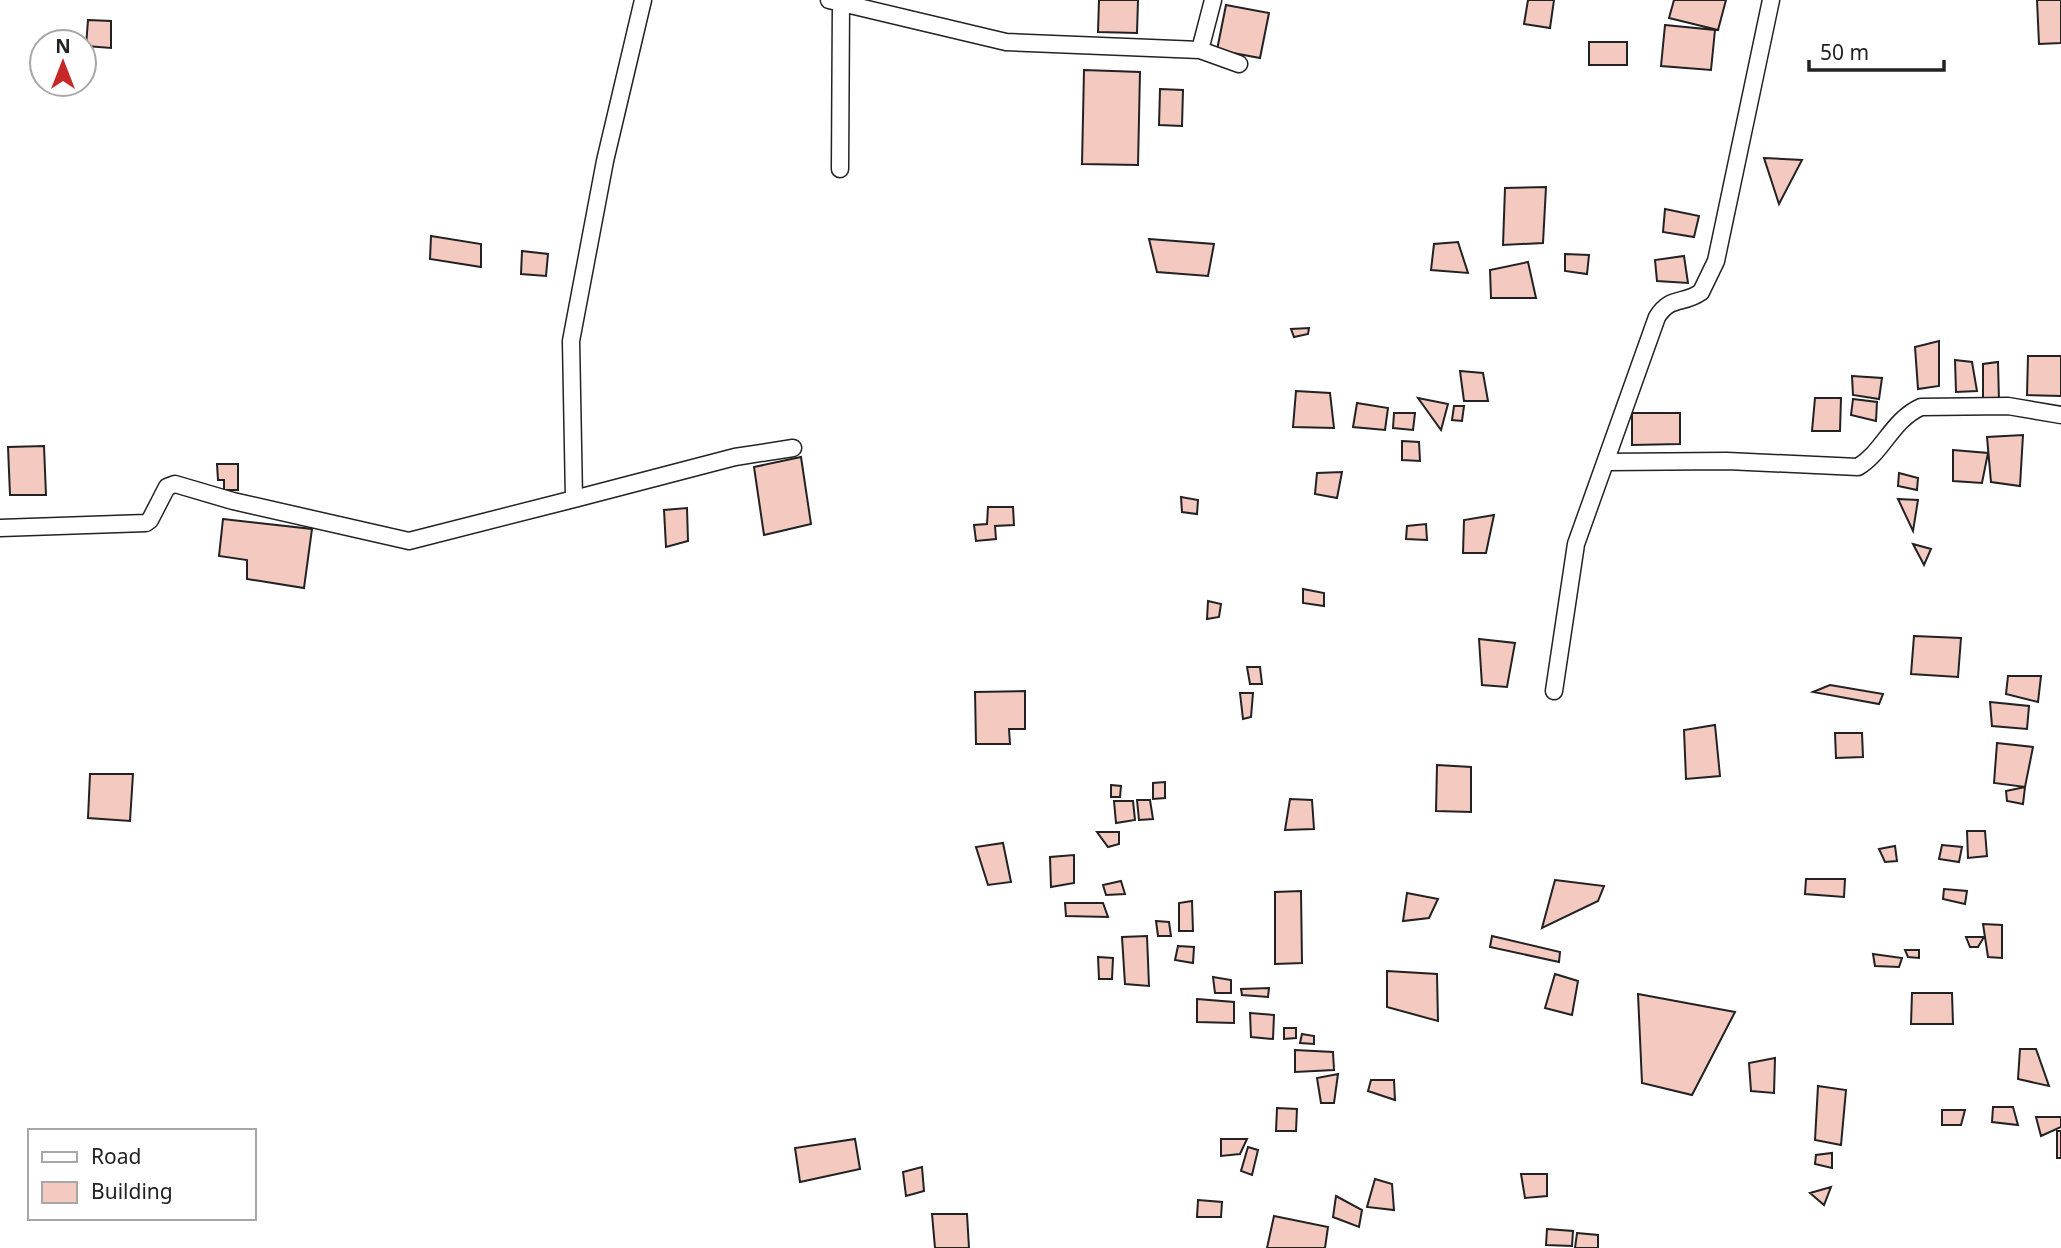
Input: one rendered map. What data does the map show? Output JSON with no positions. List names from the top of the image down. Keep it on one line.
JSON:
{"legend":["Road","Building"],"scale_bar":"50 m","north":"top"}
